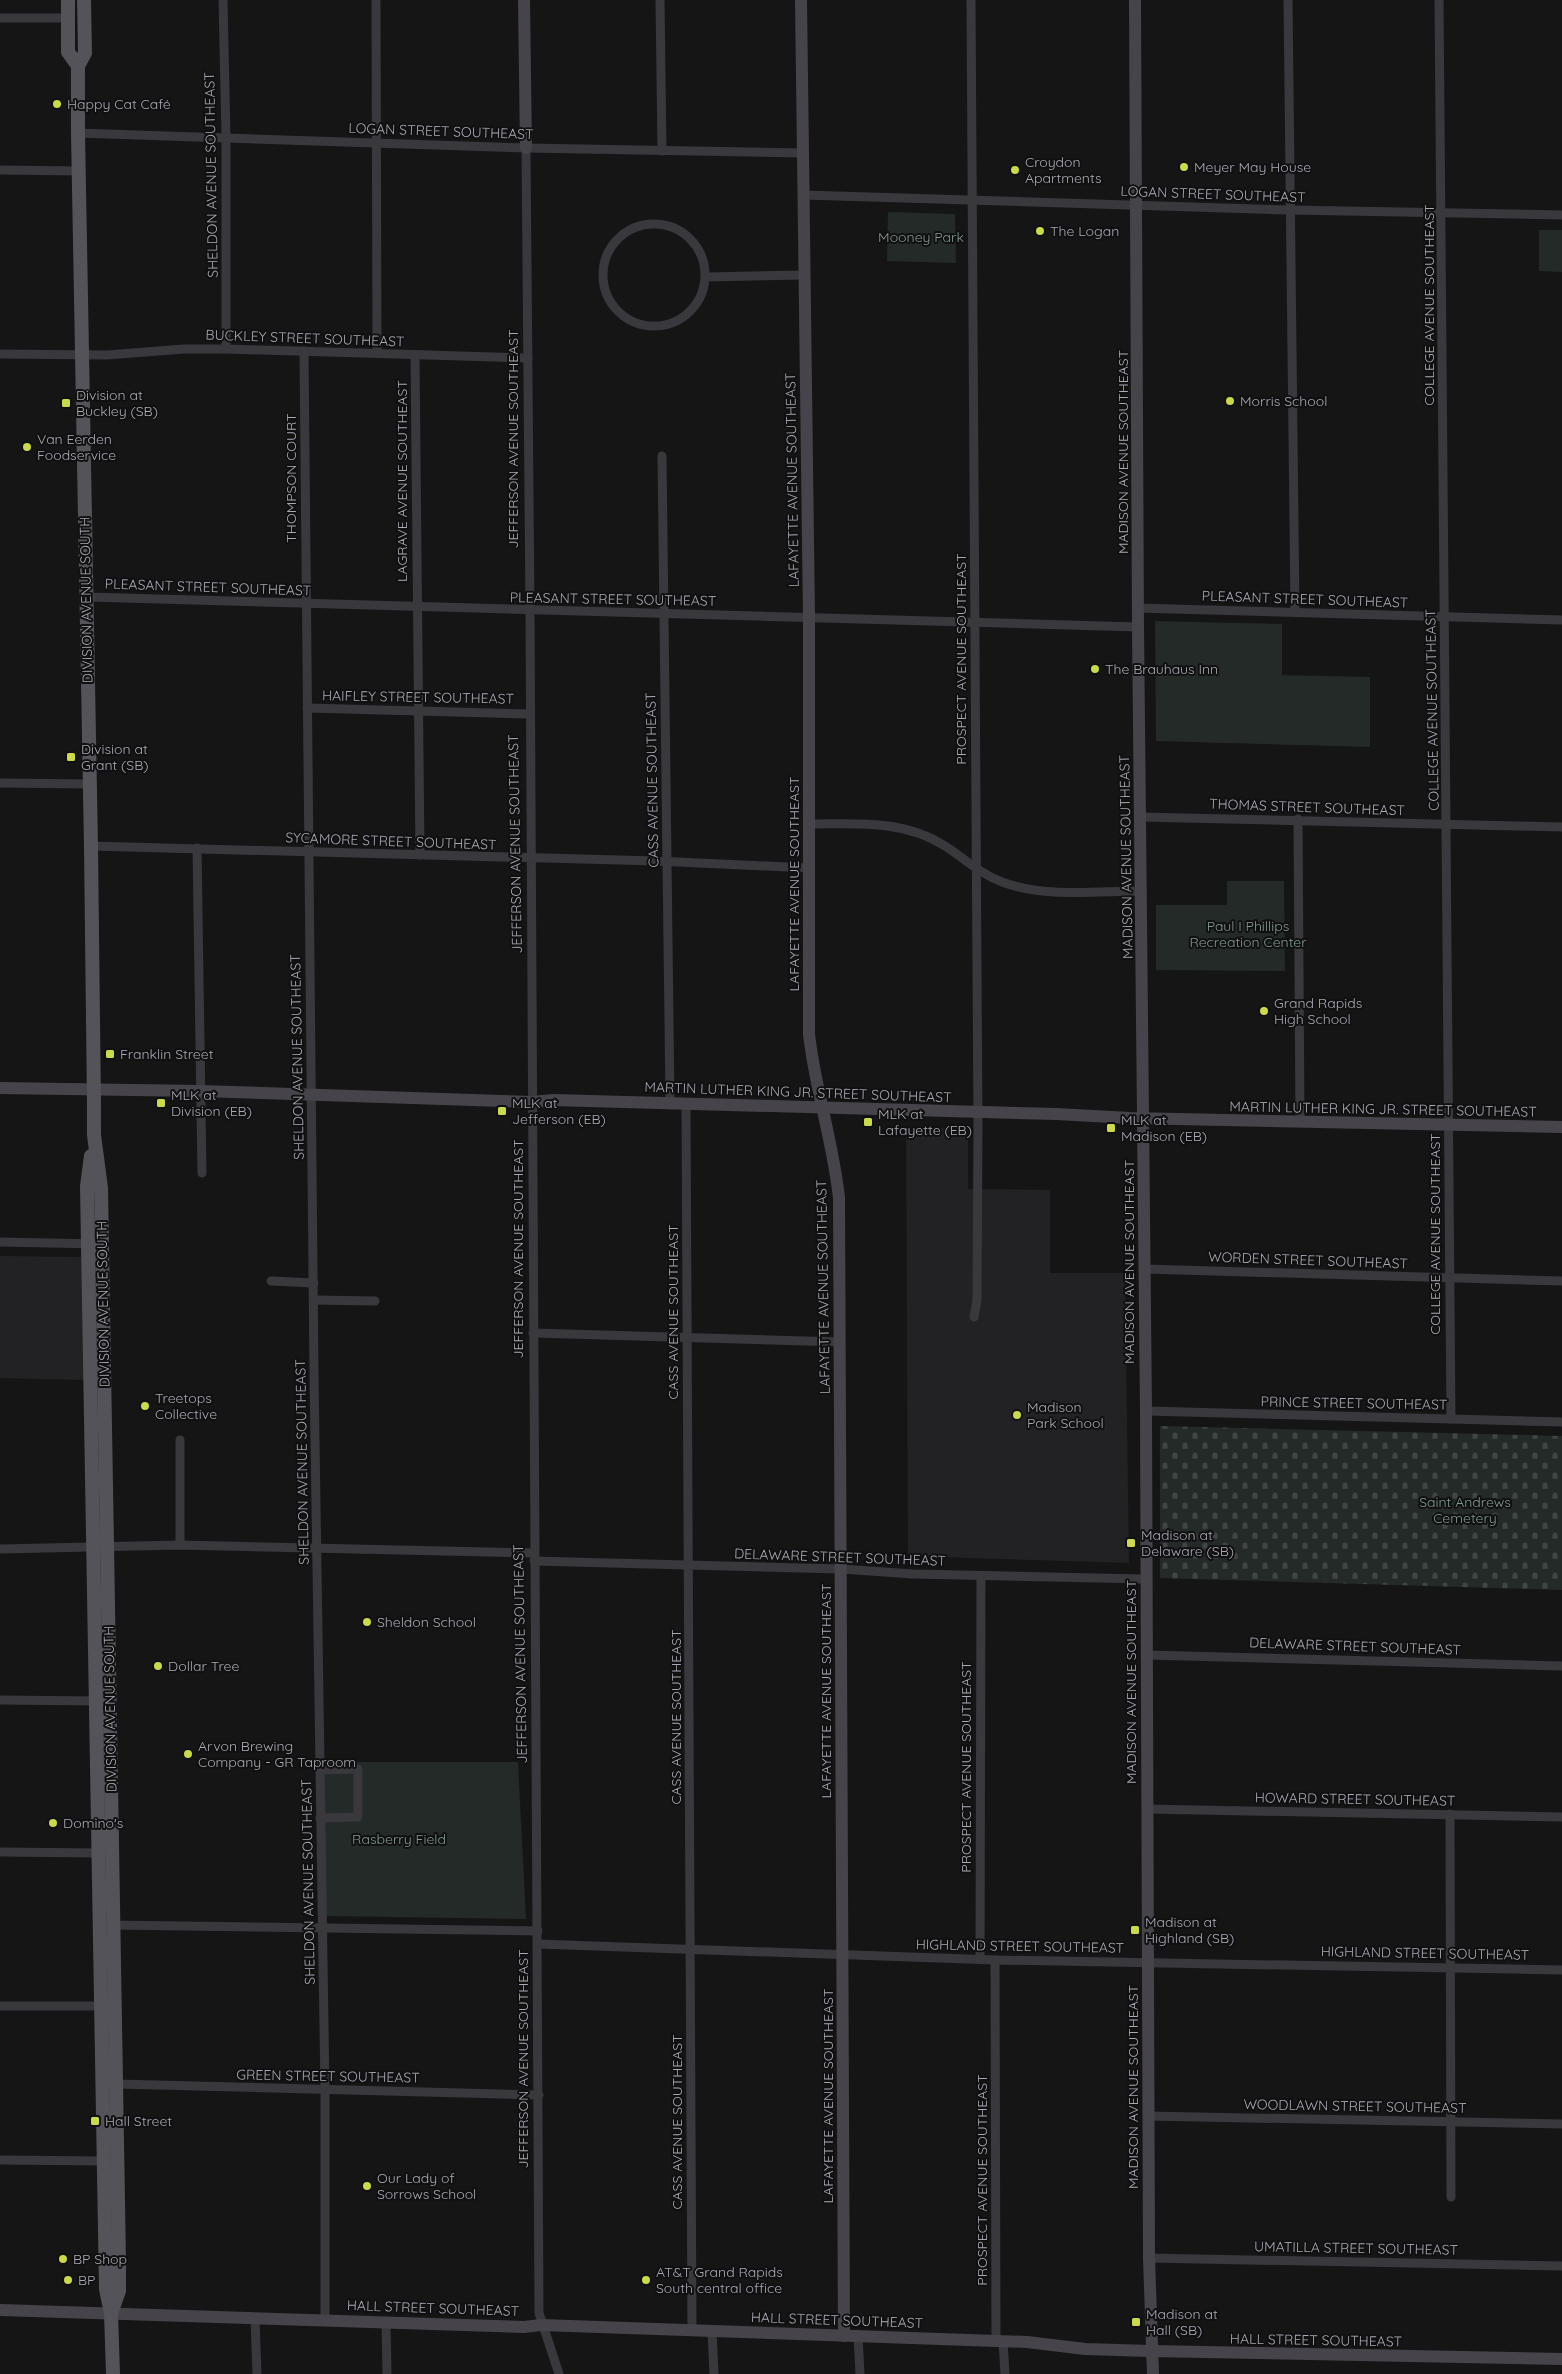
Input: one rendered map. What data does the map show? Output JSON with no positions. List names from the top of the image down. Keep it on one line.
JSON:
{"streets":{"main road":["DIVISION AVENUE SOUTH"],"street":["LOGAN STREET SOUTHEAST","SHELDON AVENUE SOUTHEAST","COLLEGE AVENUE SOUTHEAST","BUCKLEY STREET SOUTHEAST","JEFFERSON AVENUE SOUTHEAST","MADISON AVENUE SOUTHEAST","THOMPSON COURT","LAFAYETTE AVENUE SOUTHEAST","LAGRAVE AVENUE SOUTHEAST","PLEASANT STREET SOUTHEAST","PROSPECT AVENUE SOUTHEAST","HAIFLEY STREET SOUTHEAST","CASS AVENUE SOUTHEAST","THOMAS STREET SOUTHEAST","SYCAMORE STREET SOUTHEAST","MARTIN LUTHER KING JR. STREET SOUTHEAST","WORDEN STREET SOUTHEAST","PRINCE STREET SOUTHEAST","DELAWARE STREET SOUTHEAST","HOWARD STREET SOUTHEAST","HIGHLAND STREET SOUTHEAST","GREEN STREET SOUTHEAST","WOODLAWN STREET SOUTHEAST","UMATILLA STREET SOUTHEAST","HALL STREET SOUTHEAST"]},"crossings":[["LOGAN STREET SOUTHEAST","SHELDON AVENUE SOUTHEAST"],["LOGAN STREET SOUTHEAST","COLLEGE AVENUE SOUTHEAST"],["LOGAN STREET SOUTHEAST","JEFFERSON AVENUE SOUTHEAST"],["LOGAN STREET SOUTHEAST","MADISON AVENUE SOUTHEAST"],["LOGAN STREET SOUTHEAST","LAFAYETTE AVENUE SOUTHEAST"],["LOGAN STREET SOUTHEAST","DIVISION AVENUE SOUTH"],["LOGAN STREET SOUTHEAST","PROSPECT AVENUE SOUTHEAST"],["SHELDON AVENUE SOUTHEAST","BUCKLEY STREET SOUTHEAST"],["SHELDON AVENUE SOUTHEAST","THOMPSON COURT"],["SHELDON AVENUE SOUTHEAST","PLEASANT STREET SOUTHEAST"],["SHELDON AVENUE SOUTHEAST","HAIFLEY STREET SOUTHEAST"],["SHELDON AVENUE SOUTHEAST","SYCAMORE STREET SOUTHEAST"],["SHELDON AVENUE SOUTHEAST","MARTIN LUTHER KING JR. STREET SOUTHEAST"],["SHELDON AVENUE SOUTHEAST","DELAWARE STREET SOUTHEAST"],["SHELDON AVENUE SOUTHEAST","GREEN STREET SOUTHEAST"],["SHELDON AVENUE SOUTHEAST","HALL STREET SOUTHEAST"],["COLLEGE AVENUE SOUTHEAST","PLEASANT STREET SOUTHEAST"],["COLLEGE AVENUE SOUTHEAST","THOMAS STREET SOUTHEAST"],["COLLEGE AVENUE SOUTHEAST","MARTIN LUTHER KING JR. STREET SOUTHEAST"],["COLLEGE AVENUE SOUTHEAST","WORDEN STREET SOUTHEAST"],["COLLEGE AVENUE SOUTHEAST","PRINCE STREET SOUTHEAST"],["BUCKLEY STREET SOUTHEAST","JEFFERSON AVENUE SOUTHEAST"],["BUCKLEY STREET SOUTHEAST","THOMPSON COURT"],["BUCKLEY STREET SOUTHEAST","LAGRAVE AVENUE SOUTHEAST"],["BUCKLEY STREET SOUTHEAST","DIVISION AVENUE SOUTH"],["JEFFERSON AVENUE SOUTHEAST","PLEASANT STREET SOUTHEAST"],["JEFFERSON AVENUE SOUTHEAST","HAIFLEY STREET SOUTHEAST"],["JEFFERSON AVENUE SOUTHEAST","SYCAMORE STREET SOUTHEAST"],["JEFFERSON AVENUE SOUTHEAST","MARTIN LUTHER KING JR. STREET SOUTHEAST"],["JEFFERSON AVENUE SOUTHEAST","DELAWARE STREET SOUTHEAST"],["JEFFERSON AVENUE SOUTHEAST","HIGHLAND STREET SOUTHEAST"],["JEFFERSON AVENUE SOUTHEAST","GREEN STREET SOUTHEAST"],["JEFFERSON AVENUE SOUTHEAST","HALL STREET SOUTHEAST"],["MADISON AVENUE SOUTHEAST","PLEASANT STREET SOUTHEAST"],["MADISON AVENUE SOUTHEAST","THOMAS STREET SOUTHEAST"],["MADISON AVENUE SOUTHEAST","MARTIN LUTHER KING JR. STREET SOUTHEAST"],["MADISON AVENUE SOUTHEAST","WORDEN STREET SOUTHEAST"],["MADISON AVENUE SOUTHEAST","PRINCE STREET SOUTHEAST"],["MADISON AVENUE SOUTHEAST","DELAWARE STREET SOUTHEAST"],["MADISON AVENUE SOUTHEAST","HOWARD STREET SOUTHEAST"],["MADISON AVENUE SOUTHEAST","HIGHLAND STREET SOUTHEAST"],["MADISON AVENUE SOUTHEAST","WOODLAWN STREET SOUTHEAST"],["MADISON AVENUE SOUTHEAST","UMATILLA STREET SOUTHEAST"],["MADISON AVENUE SOUTHEAST","HALL STREET SOUTHEAST"],["THOMPSON COURT","PLEASANT STREET SOUTHEAST"],["LAFAYETTE AVENUE SOUTHEAST","PLEASANT STREET SOUTHEAST"],["LAFAYETTE AVENUE SOUTHEAST","SYCAMORE STREET SOUTHEAST"],["LAFAYETTE AVENUE SOUTHEAST","MARTIN LUTHER KING JR. STREET SOUTHEAST"],["LAFAYETTE AVENUE SOUTHEAST","DELAWARE STREET SOUTHEAST"],["LAFAYETTE AVENUE SOUTHEAST","HIGHLAND STREET SOUTHEAST"],["LAFAYETTE AVENUE SOUTHEAST","HALL STREET SOUTHEAST"],["LAGRAVE AVENUE SOUTHEAST","PLEASANT STREET SOUTHEAST"],["LAGRAVE AVENUE SOUTHEAST","HAIFLEY STREET SOUTHEAST"],["LAGRAVE AVENUE SOUTHEAST","SYCAMORE STREET SOUTHEAST"],["PLEASANT STREET SOUTHEAST","DIVISION AVENUE SOUTH"],["PLEASANT STREET SOUTHEAST","PROSPECT AVENUE SOUTHEAST"],["PLEASANT STREET SOUTHEAST","CASS AVENUE SOUTHEAST"],["DIVISION AVENUE SOUTH","SYCAMORE STREET SOUTHEAST"],["DIVISION AVENUE SOUTH","MARTIN LUTHER KING JR. STREET SOUTHEAST"],["DIVISION AVENUE SOUTH","DELAWARE STREET SOUTHEAST"],["DIVISION AVENUE SOUTH","GREEN STREET SOUTHEAST"],["DIVISION AVENUE SOUTH","HALL STREET SOUTHEAST"],["PROSPECT AVENUE SOUTHEAST","MARTIN LUTHER KING JR. STREET SOUTHEAST"],["PROSPECT AVENUE SOUTHEAST","DELAWARE STREET SOUTHEAST"],["PROSPECT AVENUE SOUTHEAST","HIGHLAND STREET SOUTHEAST"],["PROSPECT AVENUE SOUTHEAST","HALL STREET SOUTHEAST"],["CASS AVENUE SOUTHEAST","SYCAMORE STREET SOUTHEAST"],["CASS AVENUE SOUTHEAST","MARTIN LUTHER KING JR. STREET SOUTHEAST"],["CASS AVENUE SOUTHEAST","DELAWARE STREET SOUTHEAST"],["CASS AVENUE SOUTHEAST","HIGHLAND STREET SOUTHEAST"],["CASS AVENUE SOUTHEAST","HALL STREET SOUTHEAST"]],"parks":["Mooney Park","Paul I Phillips Recreation Center","Saint Andrews Cemetery","Rasberry Field"],"places":{"other":["Happy Cat Café","Meyer May House","Croydon Apartments","The Logan","Morris School","Van Eerden Foodservice","The Brauhaus Inn","Grand Rapids High School","Treetops Collective","Madison Park School","Sheldon School","Dollar Tree","Arvon Brewing Company - GR Taproom","Domino's","Our Lady of Sorrows School","BP Shop","BP","AT&T Grand Rapids South central office"],"transit":["Division at Buckley (SB)","Division at Grant (SB)","Franklin Street","MLK at Division (EB)","MLK at Jefferson (EB)","MLK at Lafayette (EB)","MLK at Madison (EB)","Madison at Delaware (SB)","Madison at Highland (SB)","Hall Street","Madison at Hall (SB)"]}}
